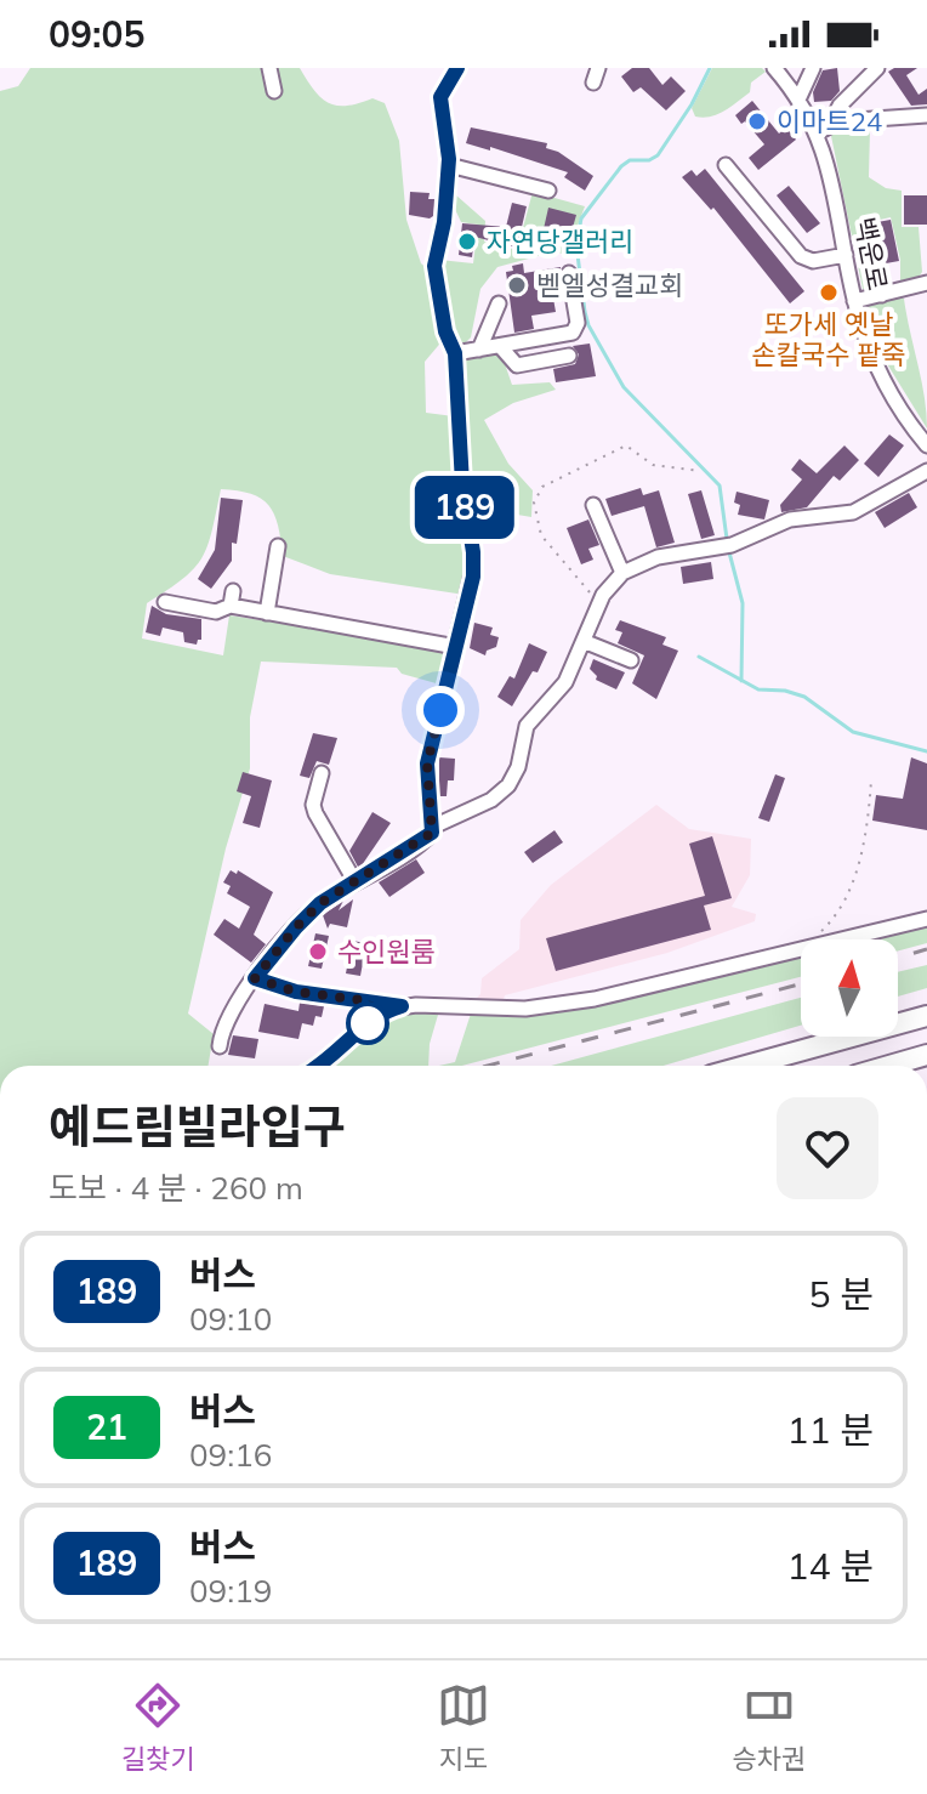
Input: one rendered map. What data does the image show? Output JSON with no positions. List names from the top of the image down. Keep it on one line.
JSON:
{"streets":{"street":["백운로"]},"places":["이마트24","자연당갤러리","벧엘성결교회","또가세 옛날 손칼국수 팥죽","수인원룸"],"lines":["bus line 189"],"north":"top","page":{"status":"09:05","on_map":"189","heading":["예드림빌라입구","도보 · 4 분 · 260 m"],"list":[{"mark":"189","name":"버스","note":"09:10","value":"5 분"},{"mark":"21","name":"버스","note":"09:16","value":"11 분"},{"mark":"189","name":"버스","note":"09:19","value":"14 분"}],"tabs":["길찾기","지도","승차권"]}}
